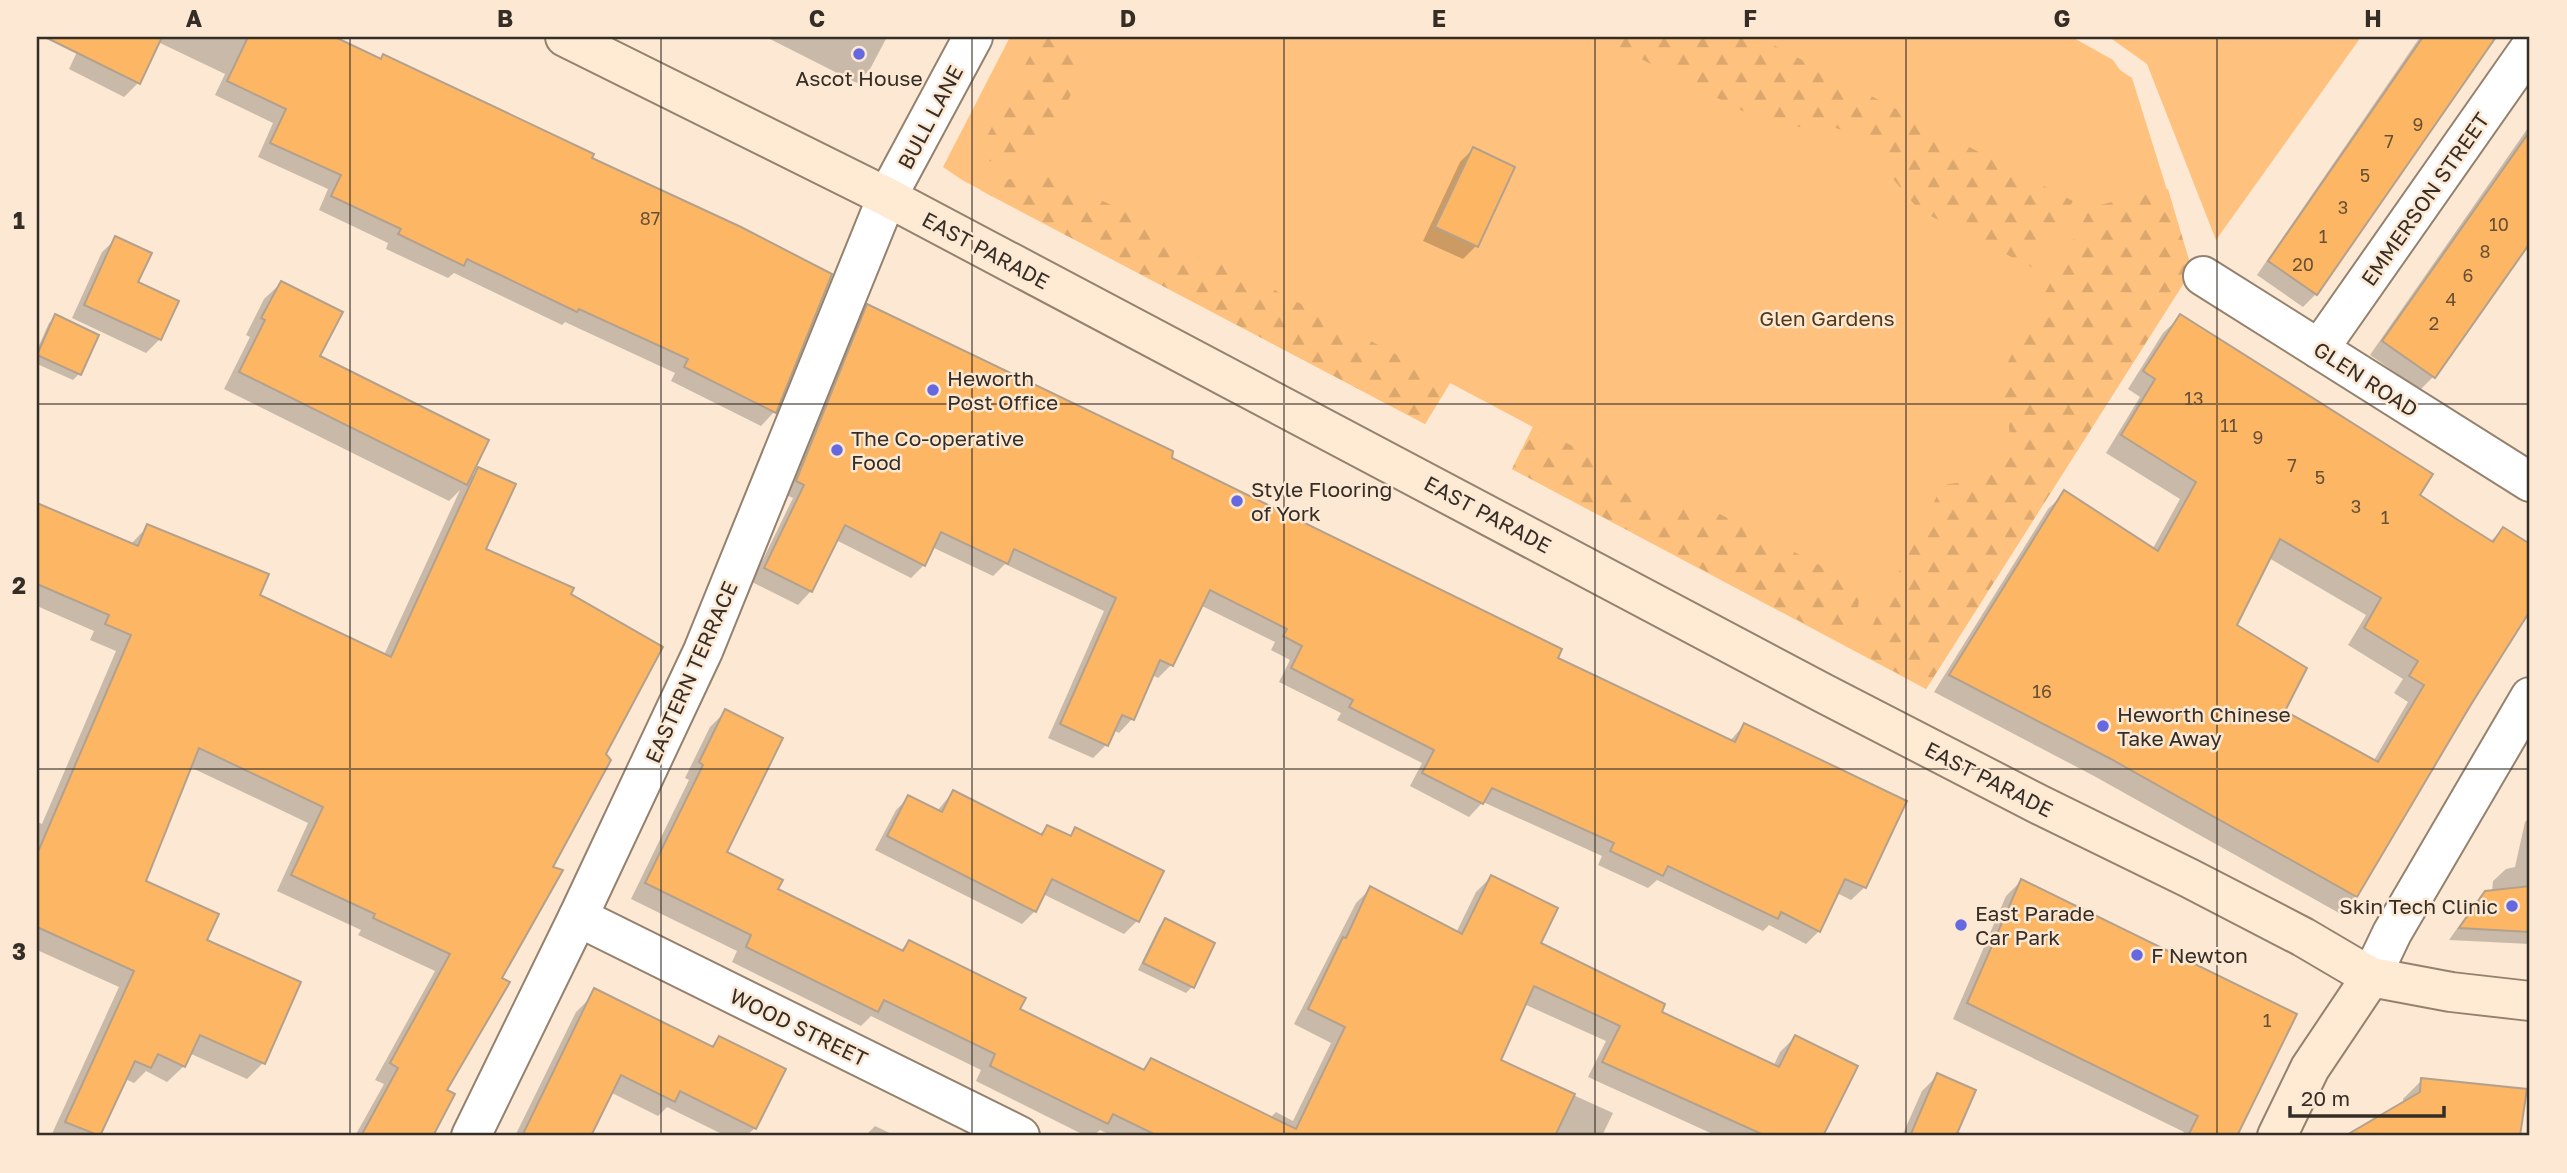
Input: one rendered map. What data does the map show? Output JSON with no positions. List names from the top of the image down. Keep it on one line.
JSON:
{"streets":{"street":["BULL LANE","EMMERSON STREET","EAST PARADE","GLEN ROAD","EASTERN TERRACE","WOOD STREET"]},"crossings":[["BULL LANE","EAST PARADE"],["BULL LANE","EASTERN TERRACE"],["EMMERSON STREET","GLEN ROAD"],["EAST PARADE","EASTERN TERRACE"],["EASTERN TERRACE","WOOD STREET"]],"parks":["Glen Gardens"],"places":["Ascot House","Heworth Post Office","The Co-operative Food","Style Flooring of York","Heworth Chinese Take Away","Skin Tech Clinic","East Parade Car Park","F Newton"],"house_numbers":["9","7","5","3","87","10","1","8","20","6","4","2","13","11","9","7","5","3","1","16","1"],"scale_bar":"20 m","grid":{"columns":["A","B","C","D","E","F","G","H"],"rows":["1","2","3"]}}
